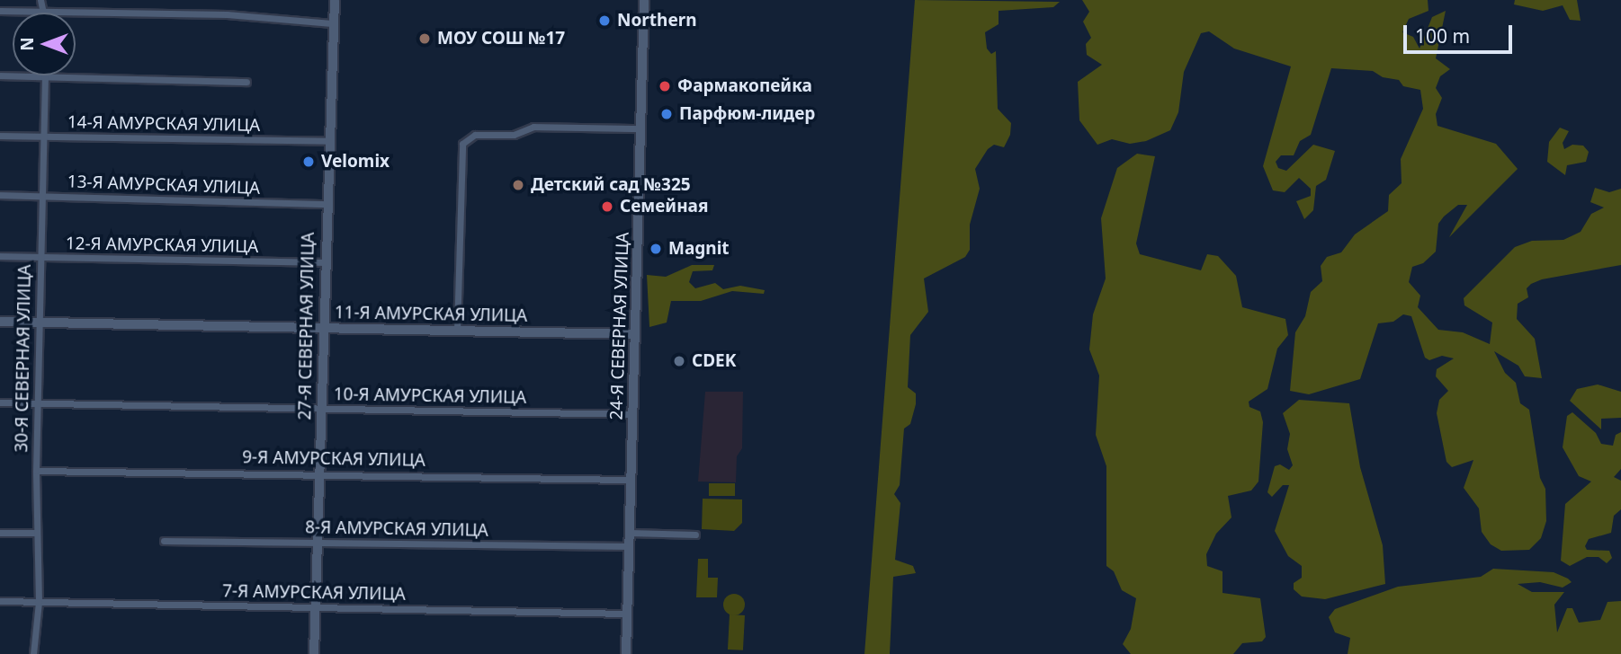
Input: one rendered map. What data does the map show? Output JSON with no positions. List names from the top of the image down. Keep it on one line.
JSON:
{"streets":{"street":["14-Я АМУРСКАЯ УЛИЦА","13-Я АМУРСКАЯ УЛИЦА","12-Я АМУРСКАЯ УЛИЦА","11-Я АМУРСКАЯ УЛИЦА","27-Я СЕВЕРНАЯ УЛИЦА","24-Я СЕВЕРНАЯ УЛИЦА","30-Я СЕВЕРНАЯ УЛИЦА","10-Я АМУРСКАЯ УЛИЦА","9-Я АМУРСКАЯ УЛИЦА","8-Я АМУРСКАЯ УЛИЦА","7-Я АМУРСКАЯ УЛИЦА"]},"crossings":[["14-Я АМУРСКАЯ УЛИЦА","27-Я СЕВЕРНАЯ УЛИЦА"],["14-Я АМУРСКАЯ УЛИЦА","30-Я СЕВЕРНАЯ УЛИЦА"],["13-Я АМУРСКАЯ УЛИЦА","27-Я СЕВЕРНАЯ УЛИЦА"],["13-Я АМУРСКАЯ УЛИЦА","30-Я СЕВЕРНАЯ УЛИЦА"],["12-Я АМУРСКАЯ УЛИЦА","27-Я СЕВЕРНАЯ УЛИЦА"],["12-Я АМУРСКАЯ УЛИЦА","30-Я СЕВЕРНАЯ УЛИЦА"],["11-Я АМУРСКАЯ УЛИЦА","27-Я СЕВЕРНАЯ УЛИЦА"],["11-Я АМУРСКАЯ УЛИЦА","24-Я СЕВЕРНАЯ УЛИЦА"],["11-Я АМУРСКАЯ УЛИЦА","30-Я СЕВЕРНАЯ УЛИЦА"],["27-Я СЕВЕРНАЯ УЛИЦА","10-Я АМУРСКАЯ УЛИЦА"],["27-Я СЕВЕРНАЯ УЛИЦА","9-Я АМУРСКАЯ УЛИЦА"],["27-Я СЕВЕРНАЯ УЛИЦА","8-Я АМУРСКАЯ УЛИЦА"],["27-Я СЕВЕРНАЯ УЛИЦА","7-Я АМУРСКАЯ УЛИЦА"],["24-Я СЕВЕРНАЯ УЛИЦА","10-Я АМУРСКАЯ УЛИЦА"],["24-Я СЕВЕРНАЯ УЛИЦА","9-Я АМУРСКАЯ УЛИЦА"],["24-Я СЕВЕРНАЯ УЛИЦА","8-Я АМУРСКАЯ УЛИЦА"],["24-Я СЕВЕРНАЯ УЛИЦА","7-Я АМУРСКАЯ УЛИЦА"],["30-Я СЕВЕРНАЯ УЛИЦА","10-Я АМУРСКАЯ УЛИЦА"],["30-Я СЕВЕРНАЯ УЛИЦА","9-Я АМУРСКАЯ УЛИЦА"],["30-Я СЕВЕРНАЯ УЛИЦА","7-Я АМУРСКАЯ УЛИЦА"]],"places":["Northern","МОУ СОШ №17","Фармакопейка","Парфюм-лидер","Velomix","Детский сад №325","Семейная","Magnit","CDEK"],"scale_bar":"100 m","north":"left"}
